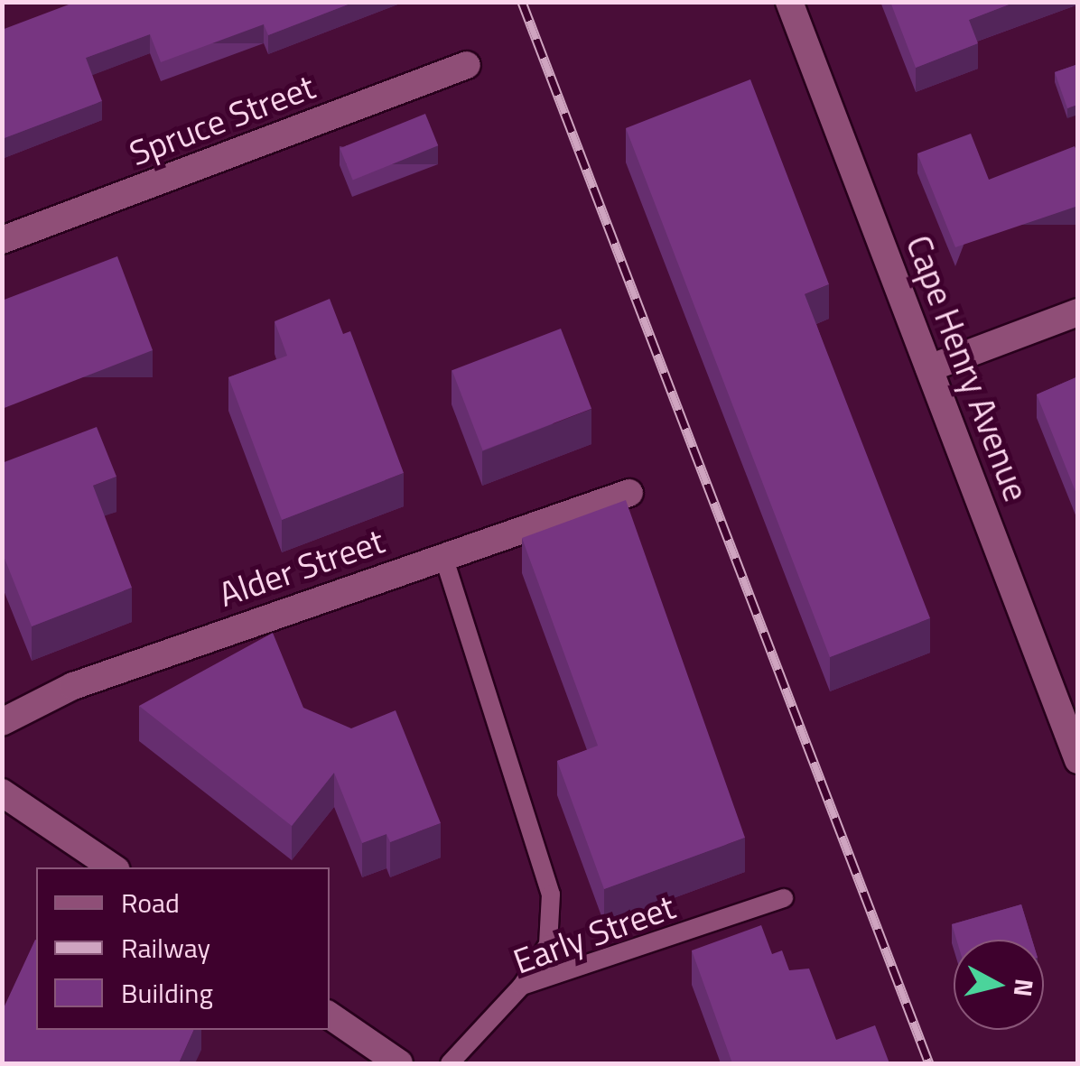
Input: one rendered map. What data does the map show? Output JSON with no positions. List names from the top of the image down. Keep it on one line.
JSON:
{"streets":{"street":["Spruce Street","Cape Henry Avenue","Alder Street"],"lane":["Early Street"]},"legend":["Road","Railway","Building"],"north":"right"}
